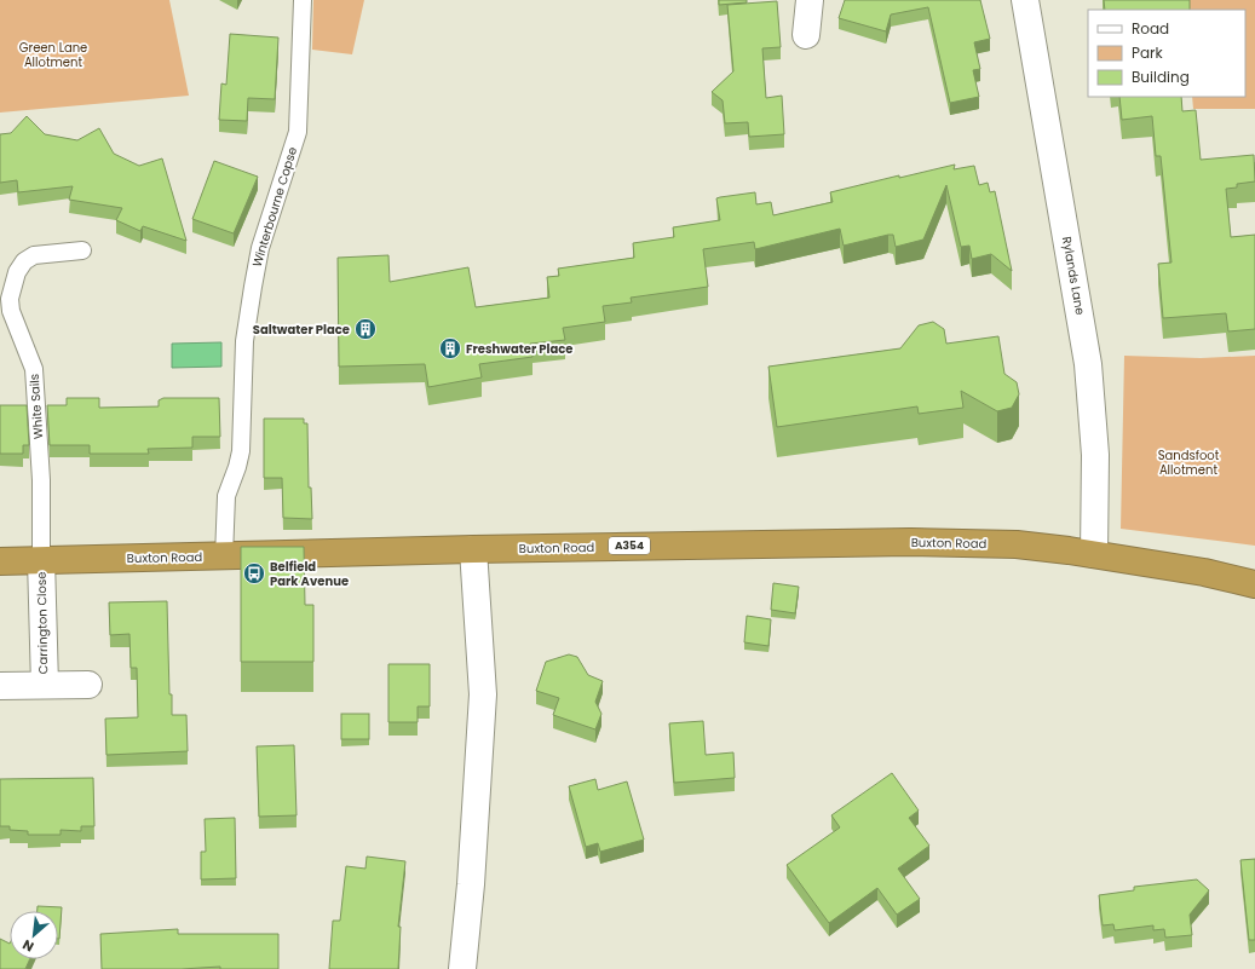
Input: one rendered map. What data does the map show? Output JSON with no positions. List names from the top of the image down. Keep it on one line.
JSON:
{"streets":{"highway":["Buxton Road","A354"],"street":["Rylands Lane","Carrington Close"],"lane":["Winterbourne Copse","White Sails"]},"crossings":[["Winterbourne Copse","Buxton Road"],["Rylands Lane","Buxton Road"],["White Sails","Buxton Road"],["White Sails","Carrington Close"],["Buxton Road","Carrington Close"]],"parks":["Green Lane Allotment","Sandsfoot Allotment"],"places":{"building":["Saltwater Place","Freshwater Place"],"bus stop":["Belfield Park Avenue"]},"legend":["Road","Park","Building"],"north":"bottom left"}
